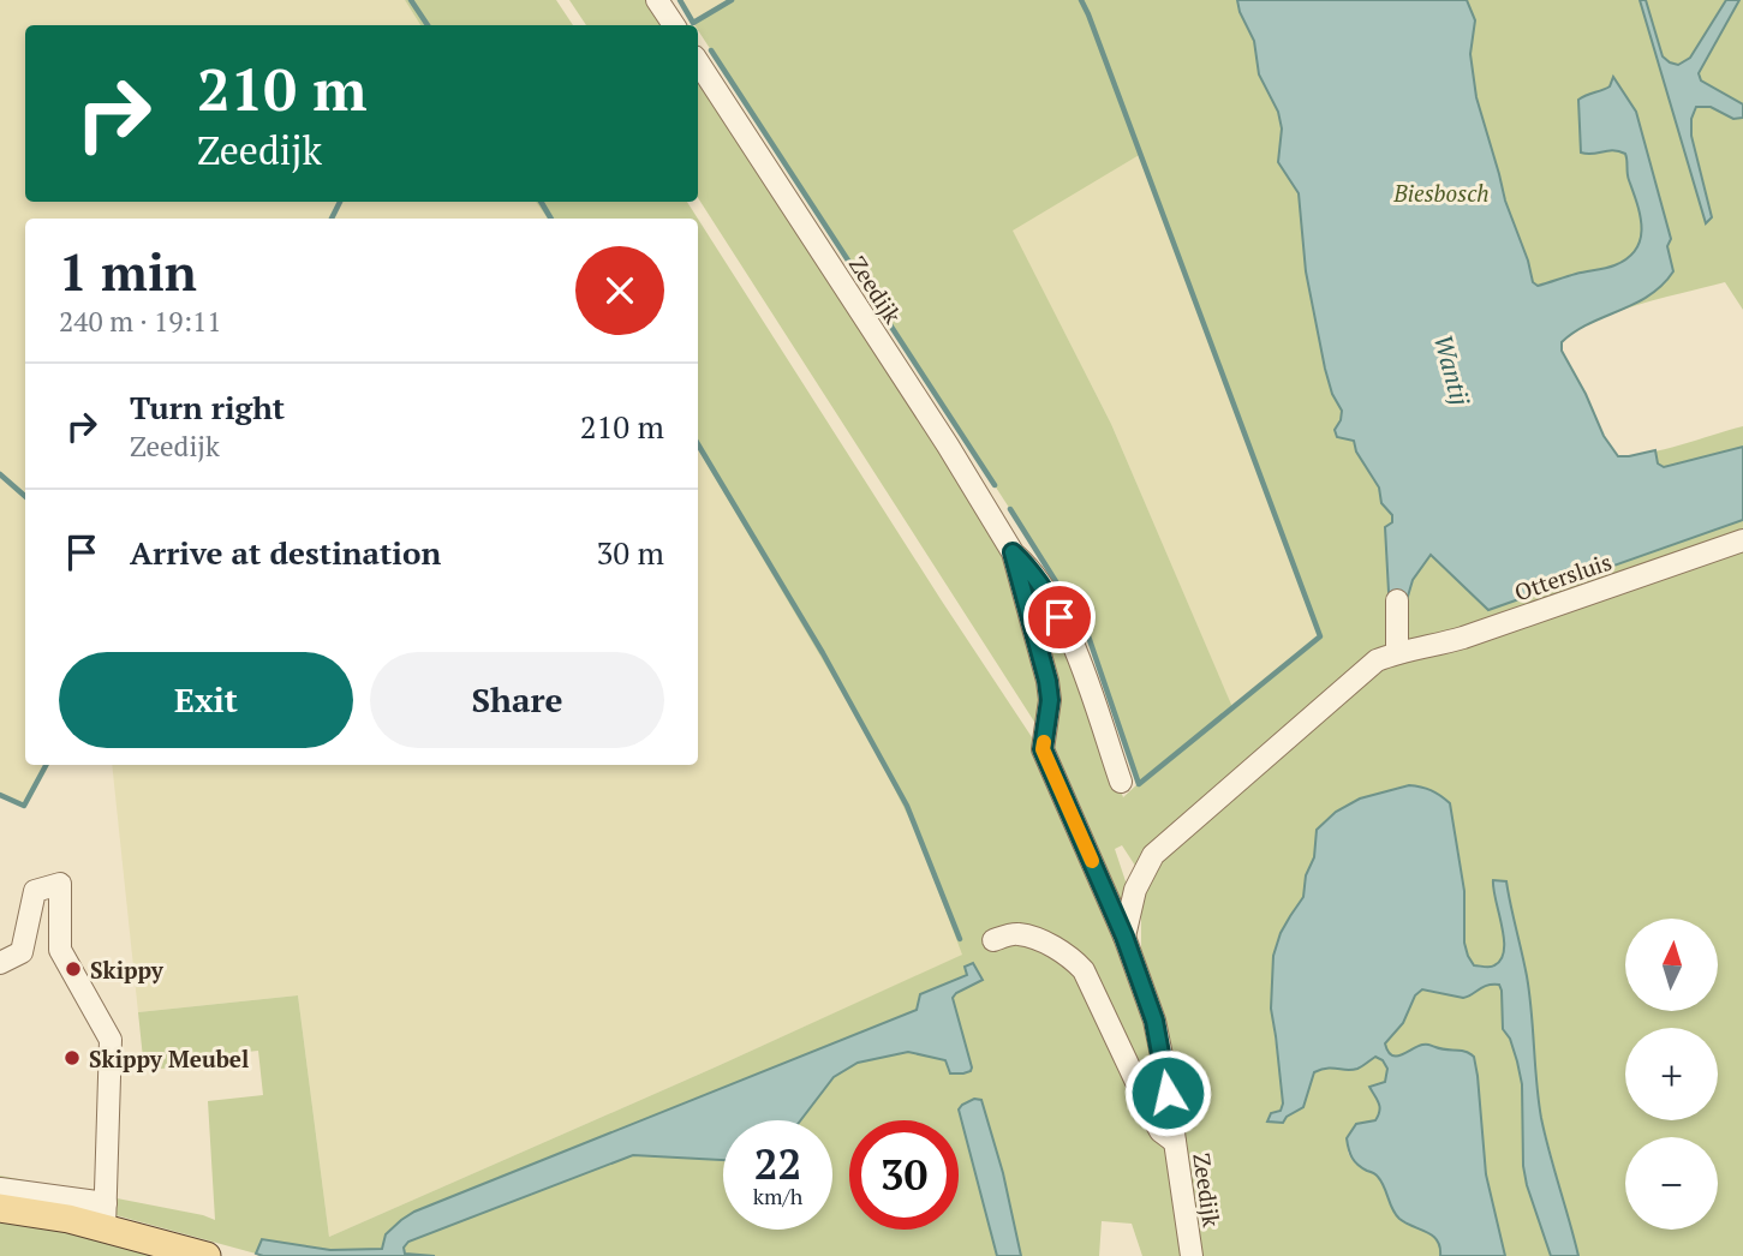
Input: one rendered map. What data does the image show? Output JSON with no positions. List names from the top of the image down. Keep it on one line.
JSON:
{"streets":{"street":["Zeedijk","Ottersluis"]},"water":["Wantij"],"parks":["Biesbosch"],"places":["Skippy","Skippy Meubel"],"north":"top","page":{"turn":["210 m","Zeedijk"],"heading":["1 min","240 m · 19:11"],"list":[{"name":"Turn right","note":"Zeedijk","value":"210 m"},{"name":"Arrive at destination","value":"30 m"}],"buttons":["Exit","Share"],"map_buttons":["+","−"],"speed":"22 km/h","limit":"30"}}
